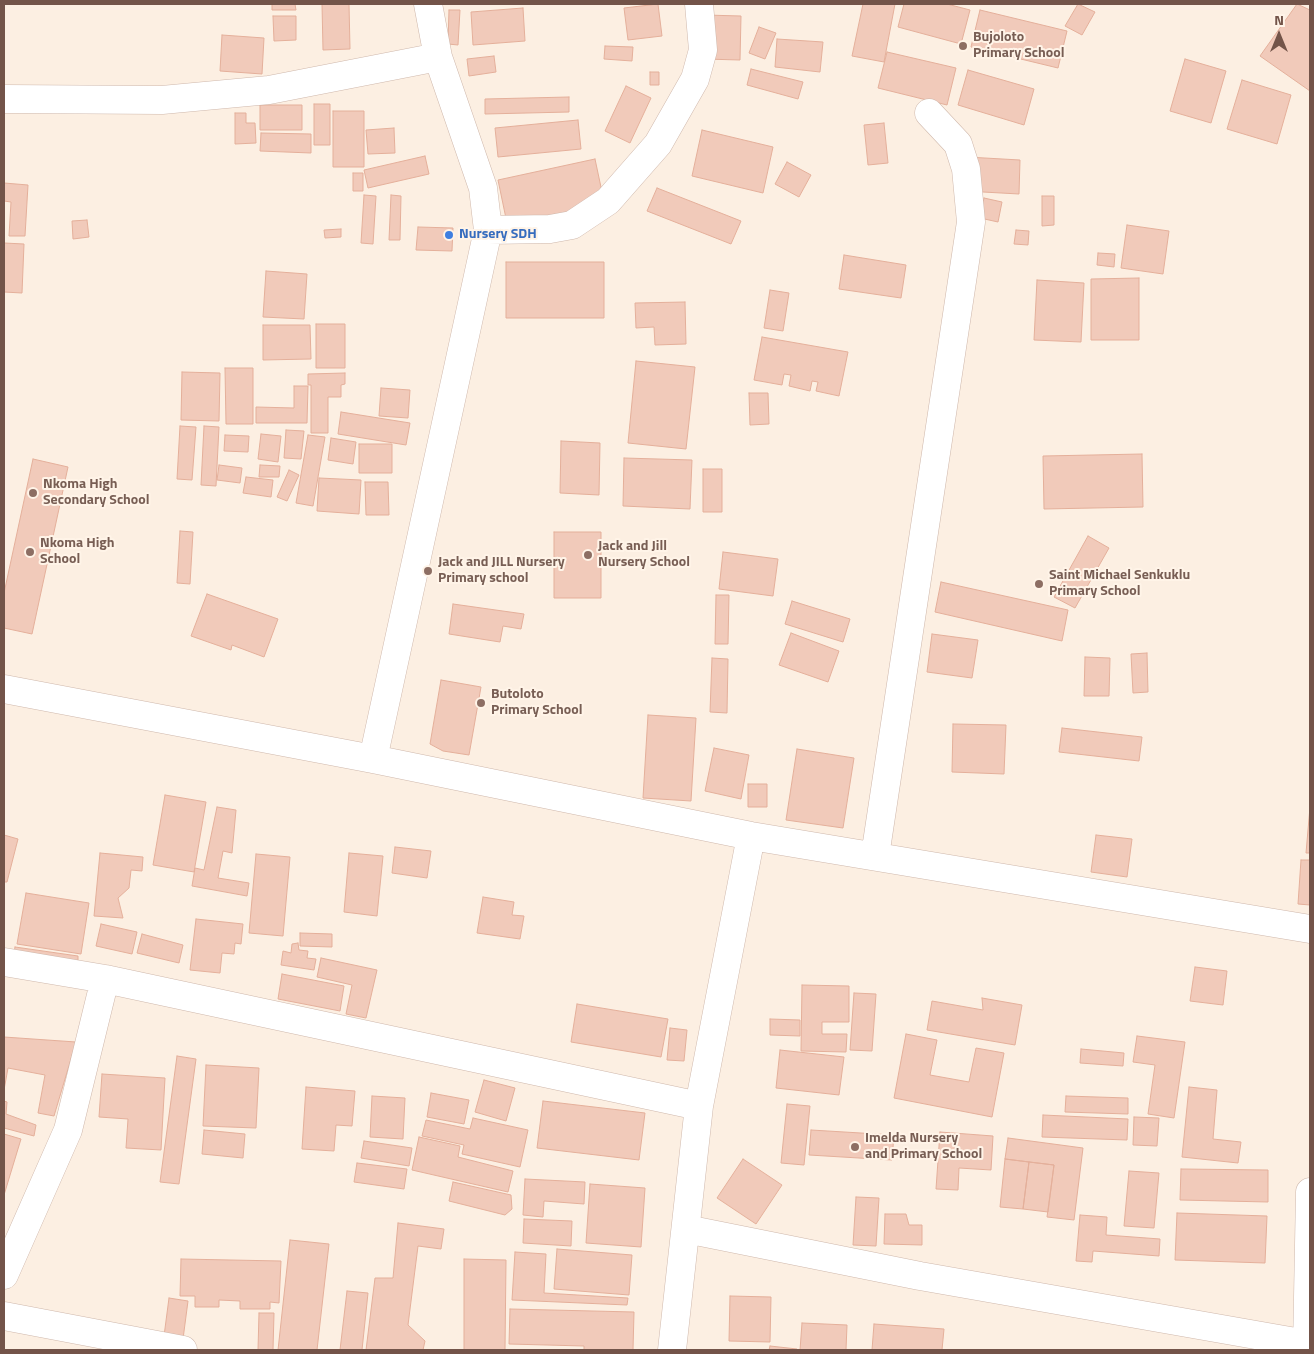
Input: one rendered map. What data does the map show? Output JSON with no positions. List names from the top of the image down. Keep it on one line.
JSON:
{"places":["Bujoloto Primary School","Nursery SDH","Nkoma High Secondary School","Nkoma High School","Jack and Jill Nursery School","Jack and JILL Nursery Primary school","Saint Michael Senkuklu Primary School","Butoloto Primary School","Imelda Nursery and Primary School"],"north":"top"}
